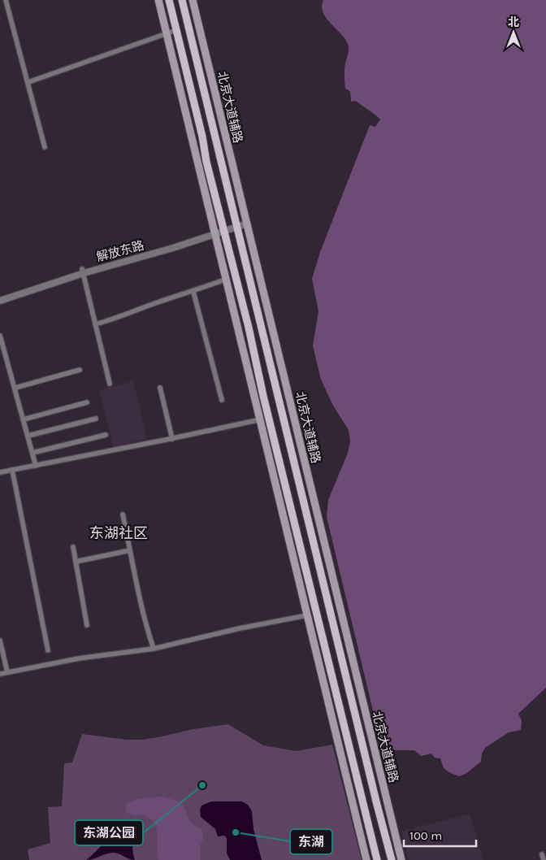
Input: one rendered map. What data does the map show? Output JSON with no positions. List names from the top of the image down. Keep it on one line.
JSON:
{"streets":{"main road":["北京大道辅路"],"street":["解放东路"]},"crossings":[["北京大道辅路","解放东路"]],"districts":["东湖社区"],"places":["东湖公园","东湖"],"scale_bar":"100 m","north":"top"}
